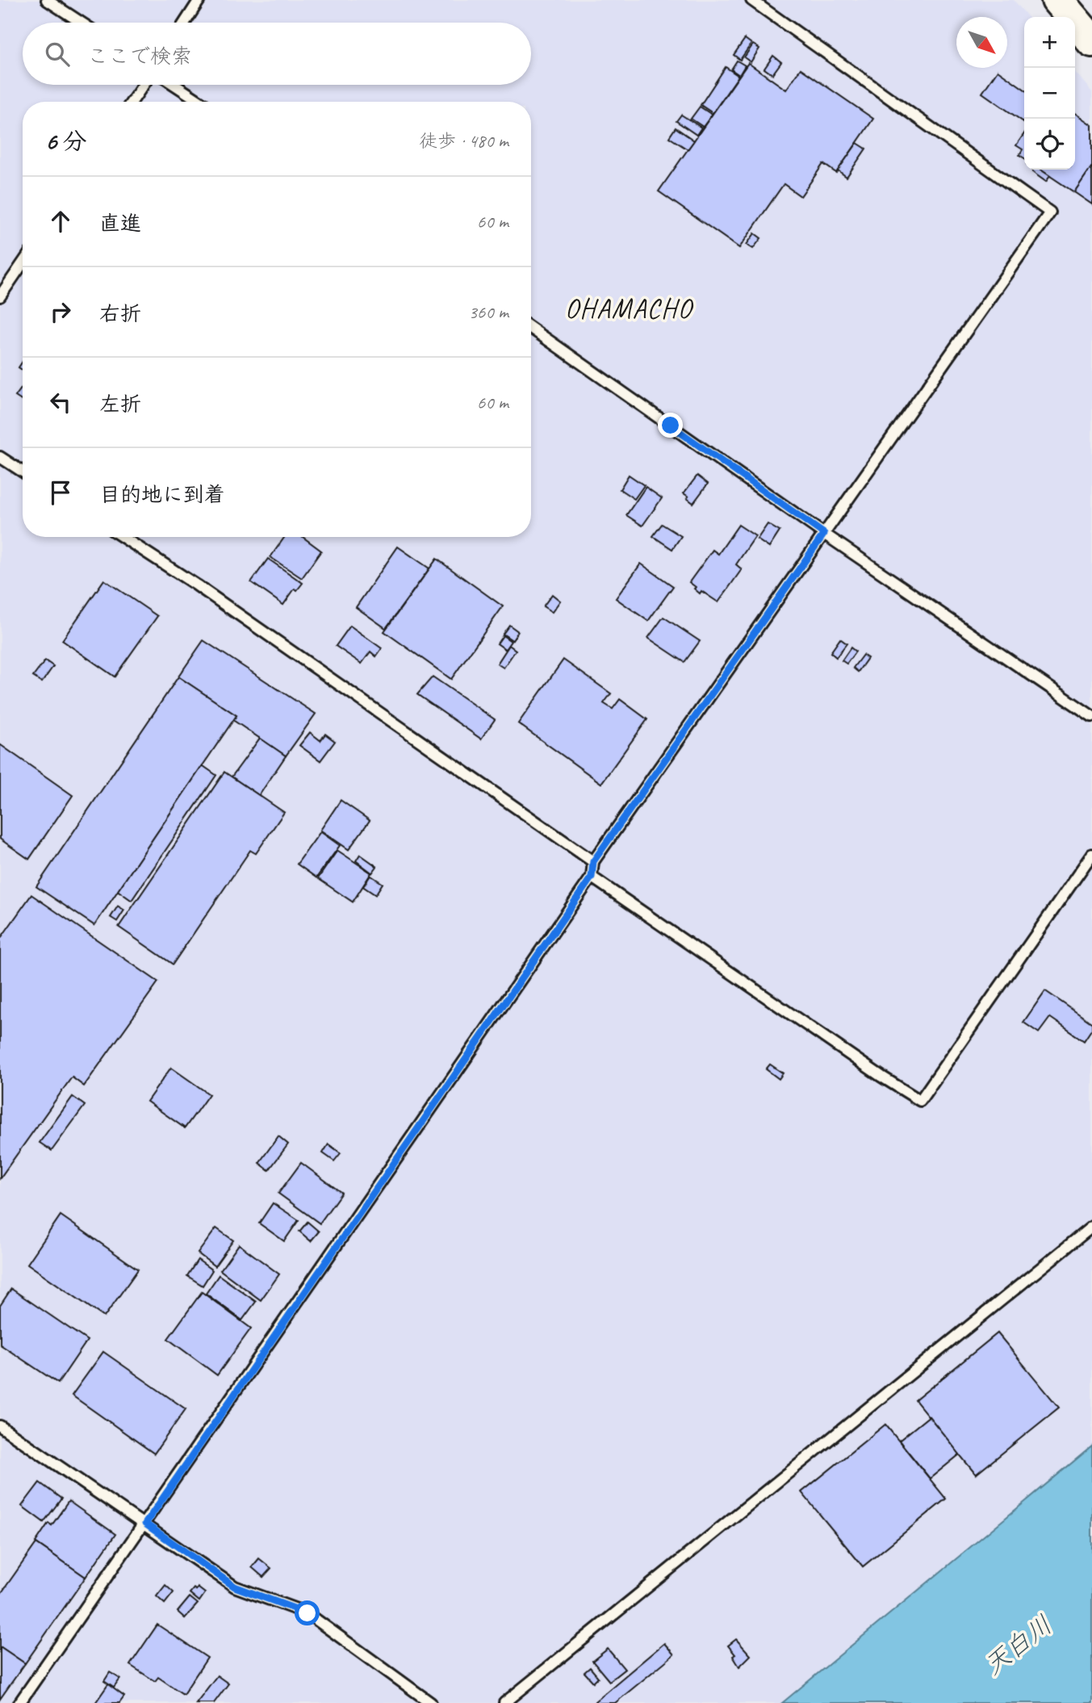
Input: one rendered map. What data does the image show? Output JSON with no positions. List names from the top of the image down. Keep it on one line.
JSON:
{"districts":["OHAMACHO"],"water":["天白川"],"north":"bottom right","page":{"map_buttons":["+","−"],"search":"ここで検索","heading":["6 分","徒歩 · 480 m"],"list":[["直進","60 m"],["右折","360 m"],["左折","60 m"],"目的地に到着"]}}
